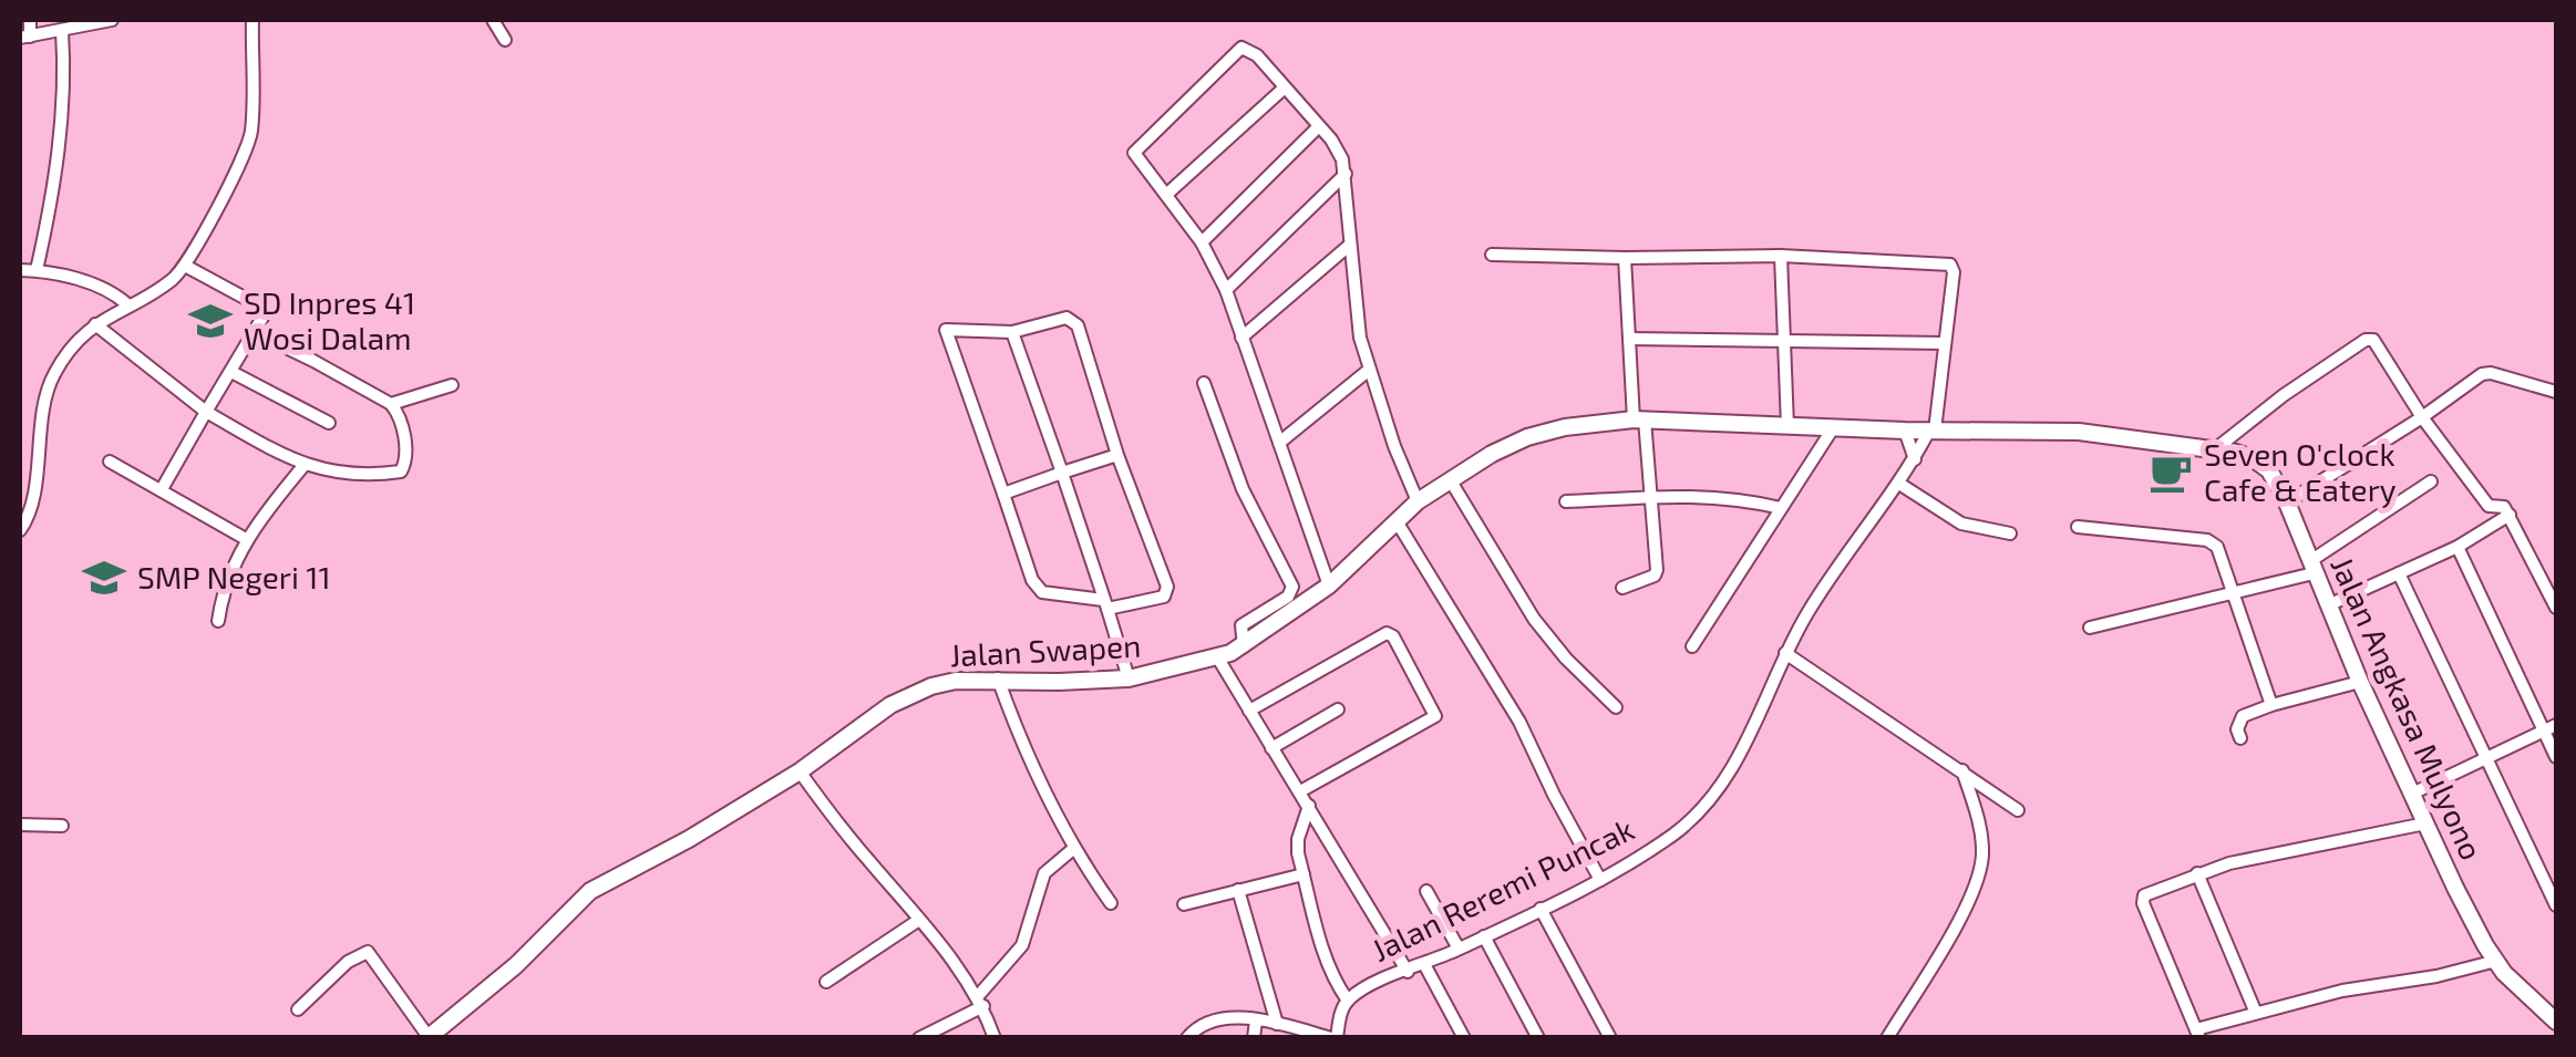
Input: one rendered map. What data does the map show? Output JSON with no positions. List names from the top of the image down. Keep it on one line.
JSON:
{"streets":{"main road":["Jalan Swapen","Jalan Angkasa Mulyono"],"street":["Jalan Reremi Puncak"]},"crossings":[["Jalan Angkasa Mulyono","Jalan Reremi Puncak"]],"places":{"school or university":["SD Inpres 41 Wosi Dalam","SMP Negeri 11"],"cafe":["Seven O'clock Cafe & Eatery"]}}
